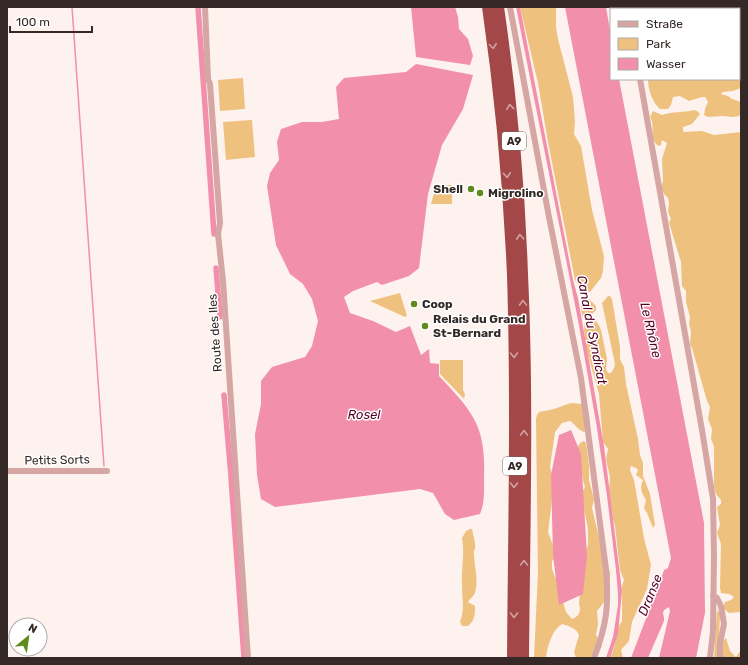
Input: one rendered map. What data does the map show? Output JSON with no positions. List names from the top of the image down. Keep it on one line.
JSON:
{"streets":{"highway":["A9"],"street":["Route des Iles","Petits Sorts"]},"water":["Canal du Syndicat","Le Rhône","Rosel","Dranse"],"places":["Shell","Migrolino","Coop","Relais du Grand St-Bernard"],"legend":["Straße","Park","Wasser"],"scale_bar":"100 m","north":"top right"}
